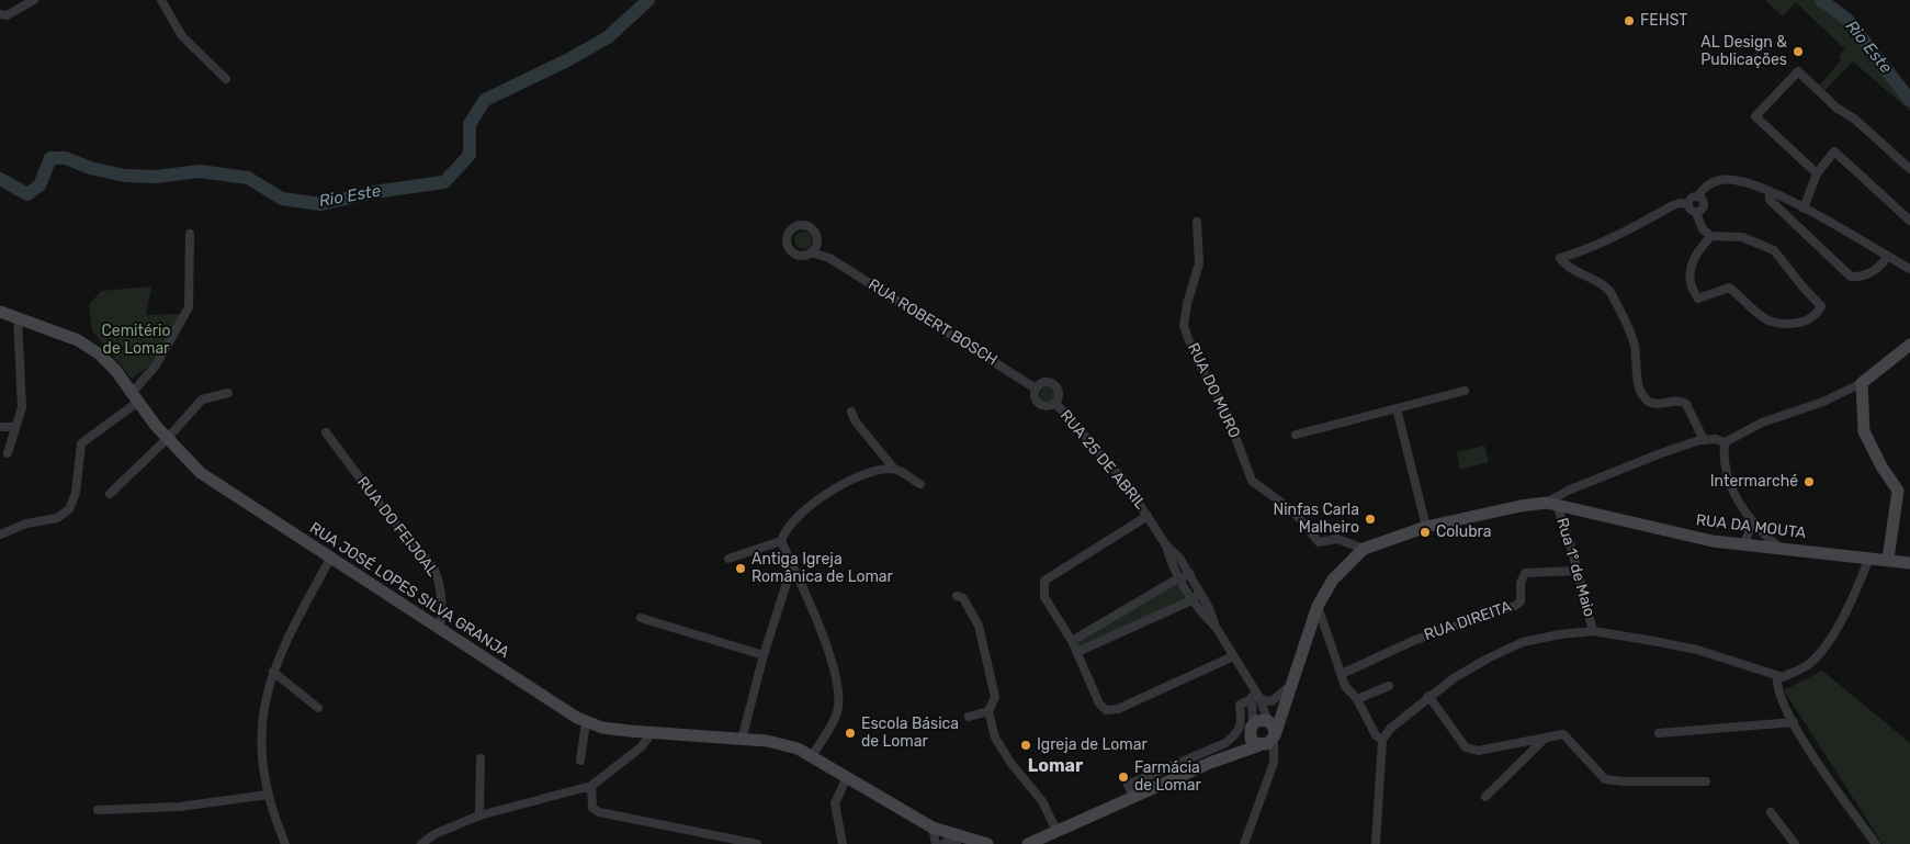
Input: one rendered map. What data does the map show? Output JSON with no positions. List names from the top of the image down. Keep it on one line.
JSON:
{"streets":{"main road":["RUA DA MOUTA","RUA JOSÉ LOPES SILVA GRANJA"],"street":["RUA ROBERT BOSCH","RUA DO MURO","RUA 25 DE ABRIL","RUA DO FEIJOAL","Rua 1º de Maio","RUA DIREITA"]},"crossings":[["RUA ROBERT BOSCH","RUA 25 DE ABRIL"],["RUA DO FEIJOAL","RUA JOSÉ LOPES SILVA GRANJA"],["RUA DA MOUTA","Rua 1º de Maio"],["Rua 1º de Maio","RUA DIREITA"]],"districts":["Lomar"],"water":["Rio Este"],"parks":["Cemitério de Lomar"],"places":["FEHST","AL Design & Publicações","Intermarché","Ninfas Carla Malheiro","Colubra","Antiga Igreja Românica de Lomar","Escola Básica de Lomar","Igreja de Lomar","Farmácia de Lomar"]}
